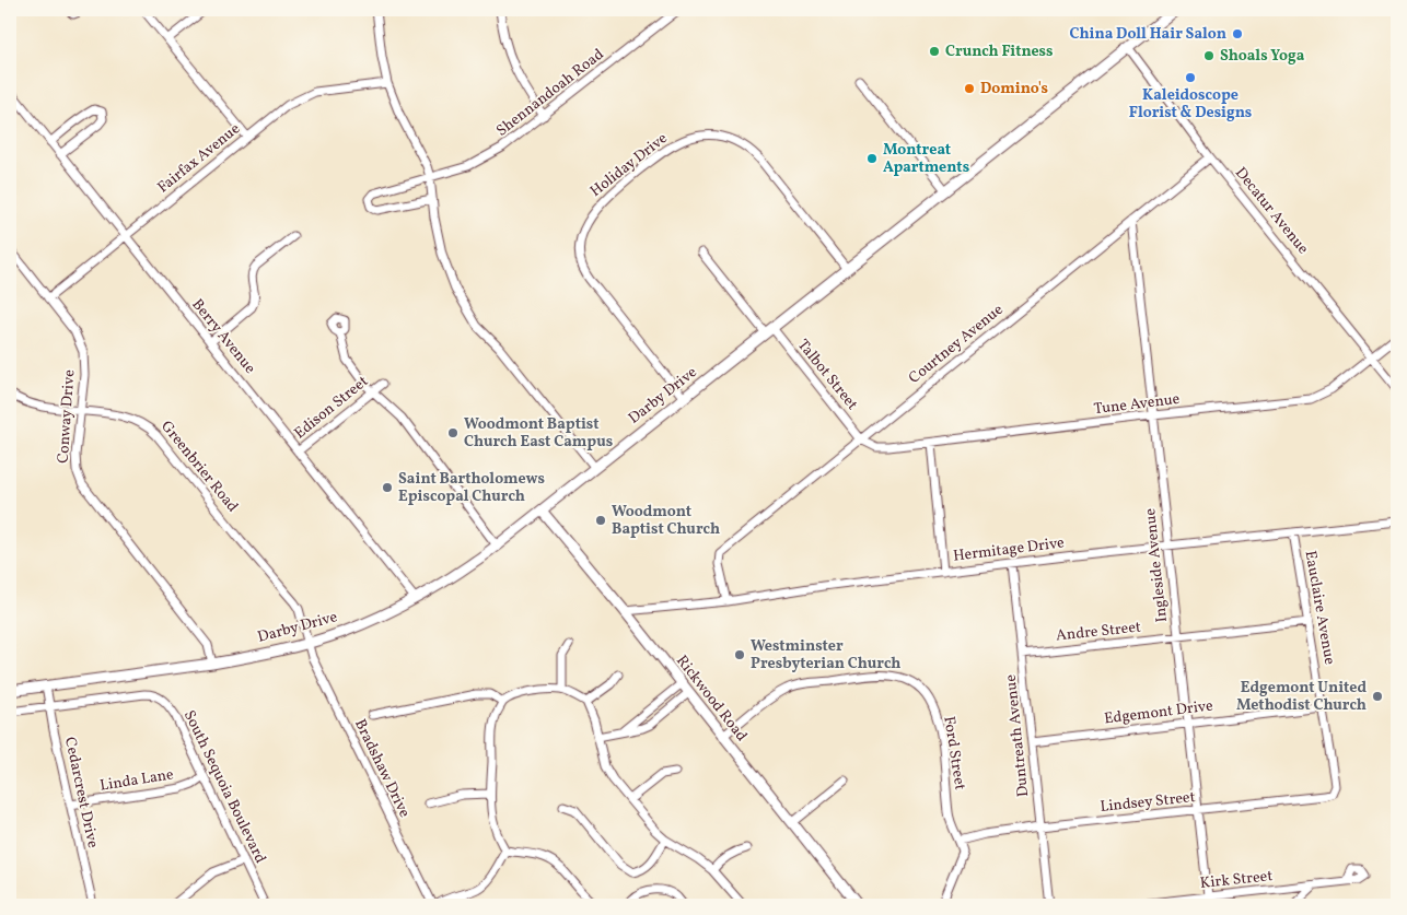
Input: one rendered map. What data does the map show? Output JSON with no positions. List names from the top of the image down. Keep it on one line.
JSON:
{"streets":{"main road":["Darby Drive","Rickwood Road"],"street":["Shennandoah Road","Fairfax Avenue","Holiday Drive","Decatur Avenue","Berry Avenue","Courtney Avenue","Talbot Street","Tune Avenue","Edison Street","Conway Drive","Greenbrier Road","Hermitage Drive","Ingleside Avenue","Eauclaire Avenue","Andre Street","Edgemont Drive","Duntreath Avenue","Ford Street","Bradshaw Drive","Linda Lane","South Sequoia Boulevard","Cedarcrest Drive","Lindsey Street","Kirk Street"]},"crossings":[["Fairfax Avenue","Berry Avenue"],["Fairfax Avenue","Conway Drive"],["Holiday Drive","Darby Drive"],["Decatur Avenue","Courtney Avenue"],["Decatur Avenue","Darby Drive"],["Decatur Avenue","Tune Avenue"],["Berry Avenue","Darby Drive"],["Berry Avenue","Edison Street"],["Courtney Avenue","Talbot Street"],["Courtney Avenue","Tune Avenue"],["Courtney Avenue","Hermitage Drive"],["Courtney Avenue","Ingleside Avenue"],["Talbot Street","Darby Drive"],["Talbot Street","Tune Avenue"],["Darby Drive","Conway Drive"],["Darby Drive","Greenbrier Road"],["Darby Drive","Rickwood Road"],["Darby Drive","Bradshaw Drive"],["Darby Drive","Cedarcrest Drive"],["Tune Avenue","Ingleside Avenue"],["Conway Drive","Greenbrier Road"],["Greenbrier Road","Bradshaw Drive"],["Hermitage Drive","Ingleside Avenue"],["Hermitage Drive","Eauclaire Avenue"],["Hermitage Drive","Rickwood Road"],["Hermitage Drive","Duntreath Avenue"],["Ingleside Avenue","Andre Street"],["Ingleside Avenue","Edgemont Drive"],["Ingleside Avenue","Lindsey Street"],["Ingleside Avenue","Kirk Street"],["Eauclaire Avenue","Andre Street"],["Eauclaire Avenue","Edgemont Drive"],["Eauclaire Avenue","Lindsey Street"],["Andre Street","Duntreath Avenue"],["Rickwood Road","Ford Street"],["Edgemont Drive","Duntreath Avenue"],["Duntreath Avenue","Lindsey Street"],["Ford Street","Lindsey Street"],["Linda Lane","South Sequoia Boulevard"],["Linda Lane","Cedarcrest Drive"],["South Sequoia Boulevard","Cedarcrest Drive"]],"places":["China Doll Hair Salon","Crunch Fitness","Shoals Yoga","Kaleidoscope Florist & Designs","Domino's","Montreat Apartments","Woodmont Baptist Church East Campus","Saint Bartholomews Episcopal Church","Woodmont Baptist Church","Westminster Presbyterian Church","Edgemont United Methodist Church"]}
